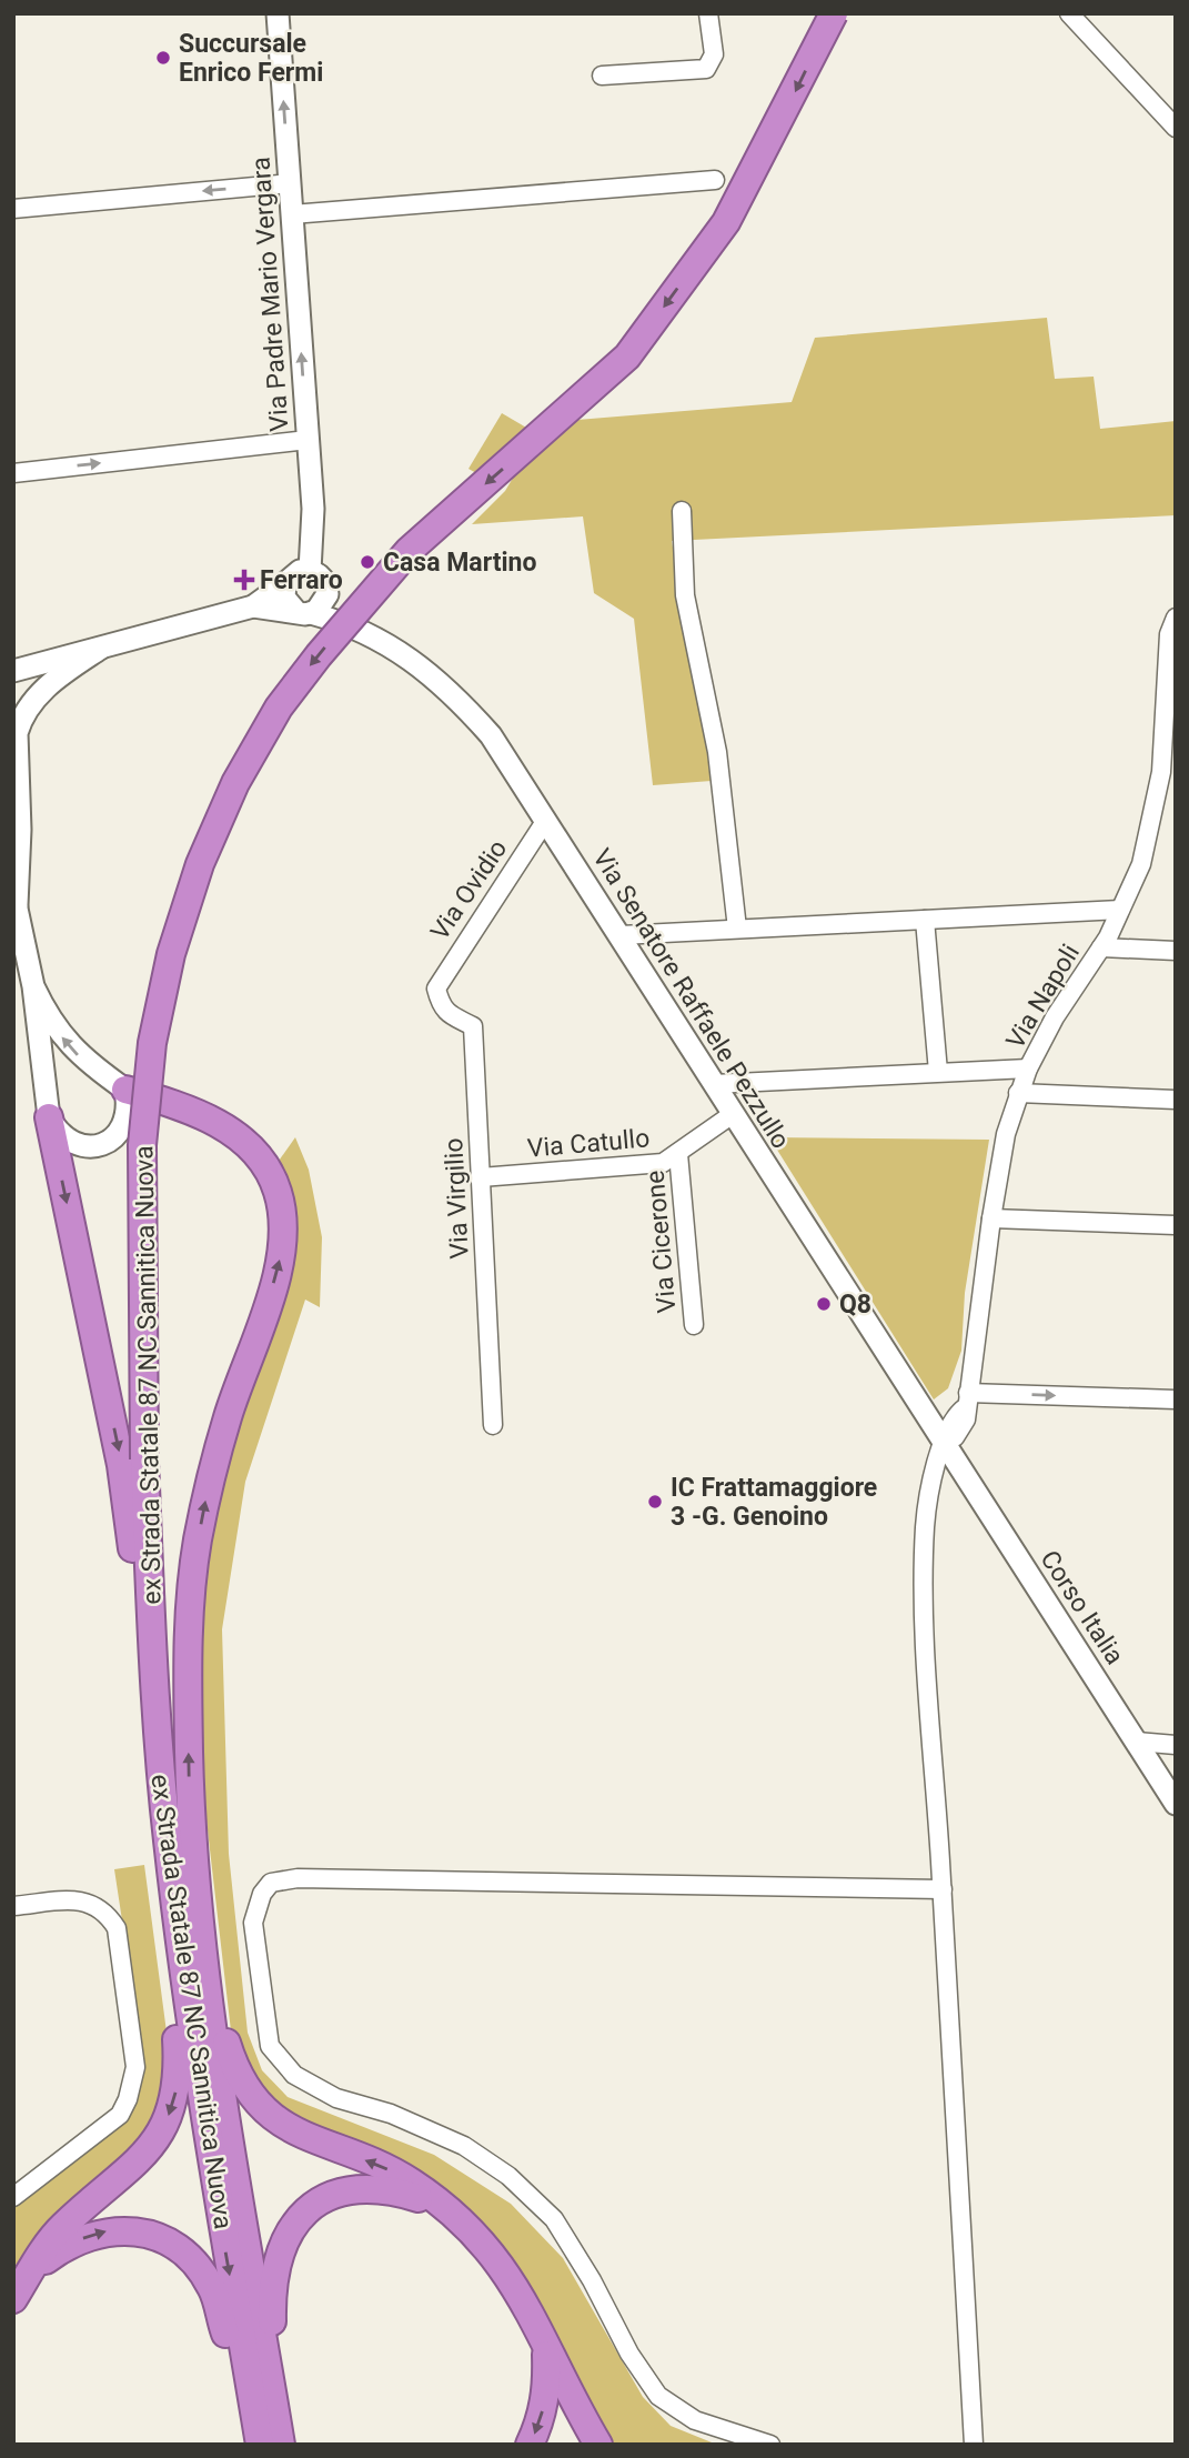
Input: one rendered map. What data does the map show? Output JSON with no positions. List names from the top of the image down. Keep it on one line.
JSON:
{"streets":{"highway":["ex Strada Statale 87 NC Sannitica Nuova"],"street":["Via Padre Mario Vergara","Via Ovidio","Via Napoli","Via Senatore Raffaele Pezzullo","Via Catullo","Via Virgilio","Via Cicerone","Corso Italia"]},"crossings":[["Via Padre Mario Vergara","Via Senatore Raffaele Pezzullo"],["Via Ovidio","Via Senatore Raffaele Pezzullo"],["Via Ovidio","Via Virgilio"],["Via Napoli","Via Senatore Raffaele Pezzullo"],["Via Napoli","Corso Italia"],["Via Senatore Raffaele Pezzullo","Via Catullo"],["Via Senatore Raffaele Pezzullo","Corso Italia"],["Via Catullo","Via Virgilio"],["Via Catullo","Via Cicerone"]],"one_way":["Via Padre Mario Vergara"],"places":{"other":["Succursale Enrico Fermi","Casa Martino","Q8","IC Frattamaggiore 3 -G. Genoino"],"health":["Ferraro"]}}
